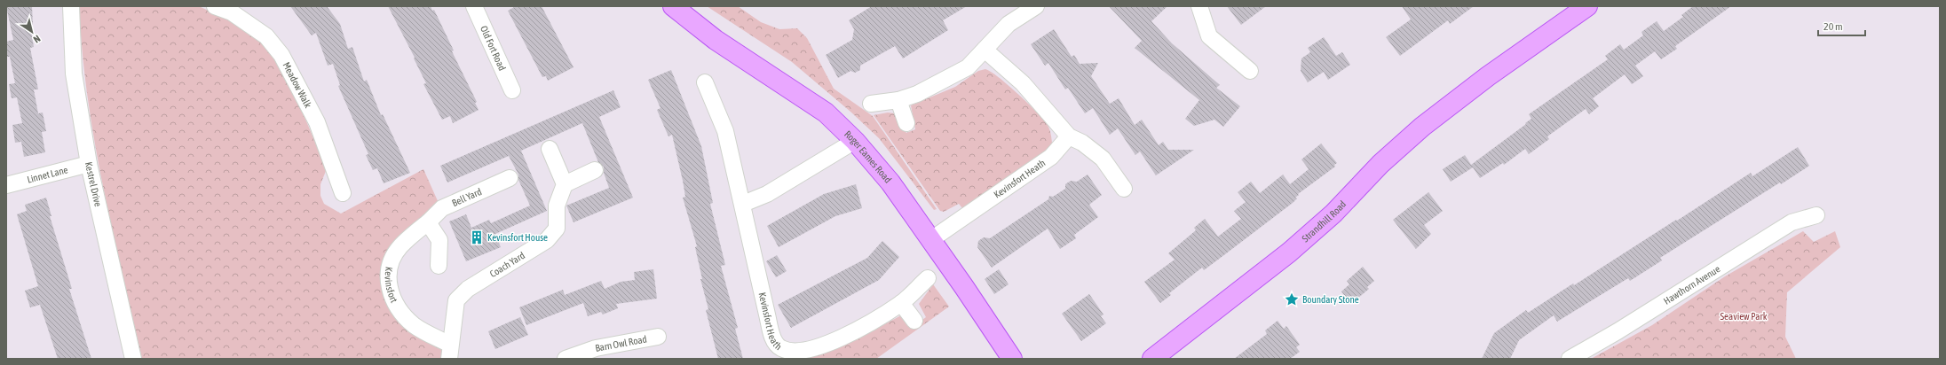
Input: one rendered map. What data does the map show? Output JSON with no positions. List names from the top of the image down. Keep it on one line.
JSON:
{"streets":{"main road":["Roger Eames Road","Strandhill Road"],"street":["Old Fort Road","Meadow Walk","Linnet Lane","Kevinsfort Heath","Kestrel Drive","Bell Yard","Coach Yard","Kevinsfort","Hawthorn Avenue","Barn Owl Road"]},"crossings":[["Roger Eames Road","Kevinsfort Heath"],["Linnet Lane","Kestrel Drive"],["Bell Yard","Kevinsfort"],["Coach Yard","Kevinsfort"]],"parks":["Seaview Park"],"places":{"building":["Kevinsfort House"],"place":["Boundary Stone"]},"scale_bar":"20 m","north":"bottom right"}
